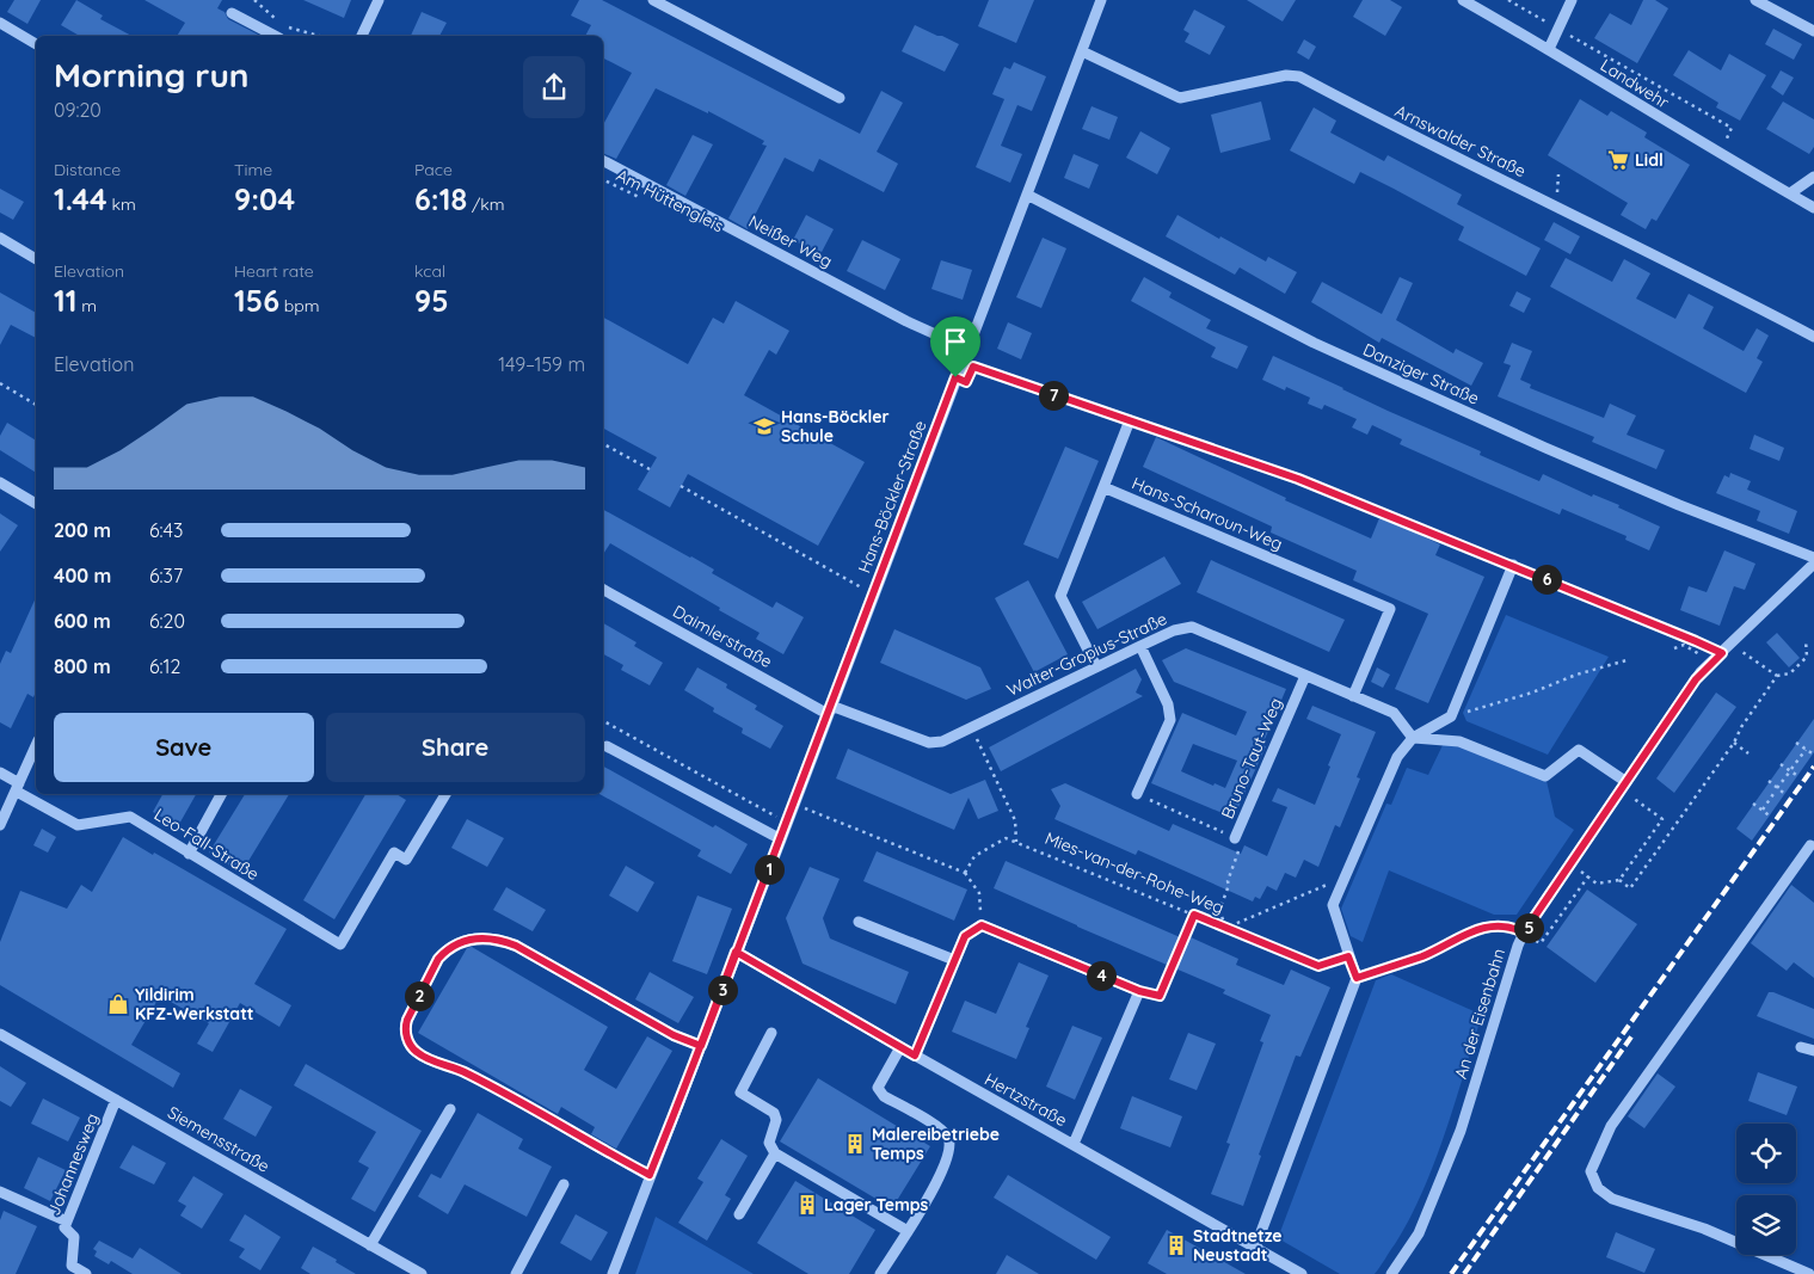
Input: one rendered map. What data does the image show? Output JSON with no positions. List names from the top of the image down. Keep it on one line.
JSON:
{"streets":{"street":["Landwehr","Arnswalder Straße","Neißer Weg","Danziger Straße","Hans-Böckler-Straße","Hans-Scharoun-Weg","Daimlerstraße","Walter-Gropius-Straße","Bruno-Taut-Weg","Leo-Fall-Straße","An der Eisenbahn","Hertzstraße","Siemensstraße","Johannesweg"],"path":["Am Hüttengleis","Mies-van-der-Rohe-Weg"]},"crossings":[["Arnswalder Straße","Hans-Böckler-Straße"],["Neißer Weg","Hans-Böckler-Straße"],["Danziger Straße","Hans-Böckler-Straße"],["Hans-Böckler-Straße","Daimlerstraße"],["Hans-Böckler-Straße","Walter-Gropius-Straße"],["Hans-Böckler-Straße","Hertzstraße"],["Hans-Scharoun-Weg","Walter-Gropius-Straße"],["Daimlerstraße","Walter-Gropius-Straße"],["Walter-Gropius-Straße","Bruno-Taut-Weg"],["Siemensstraße","Johannesweg"]],"places":{"supermarket":["Lidl"],"school or university":["Hans-Böckler Schule"],"shop":["Yildirim KFZ-Werkstatt"],"building":["Malereibetriebe Temps","Lager Temps","Stadtnetze Neustadt"]},"page":{"heading":["Morning run","09:20"],"stats":[["Distance","1.44 km"],["Time","9:04"],["Pace","6:18 /km"],["Elevation","11 m"],["Heart rate","156 bpm"],["kcal","95"]],"chart":["Elevation","149–159 m"],"pins":["7","6","1","5","4","3","2"],"list":[{"name":"200 m","note":"6:43"},{"name":"400 m","note":"6:37"},{"name":"600 m","note":"6:20"},{"name":"800 m","note":"6:12"}],"buttons":["Save","Share"]}}
